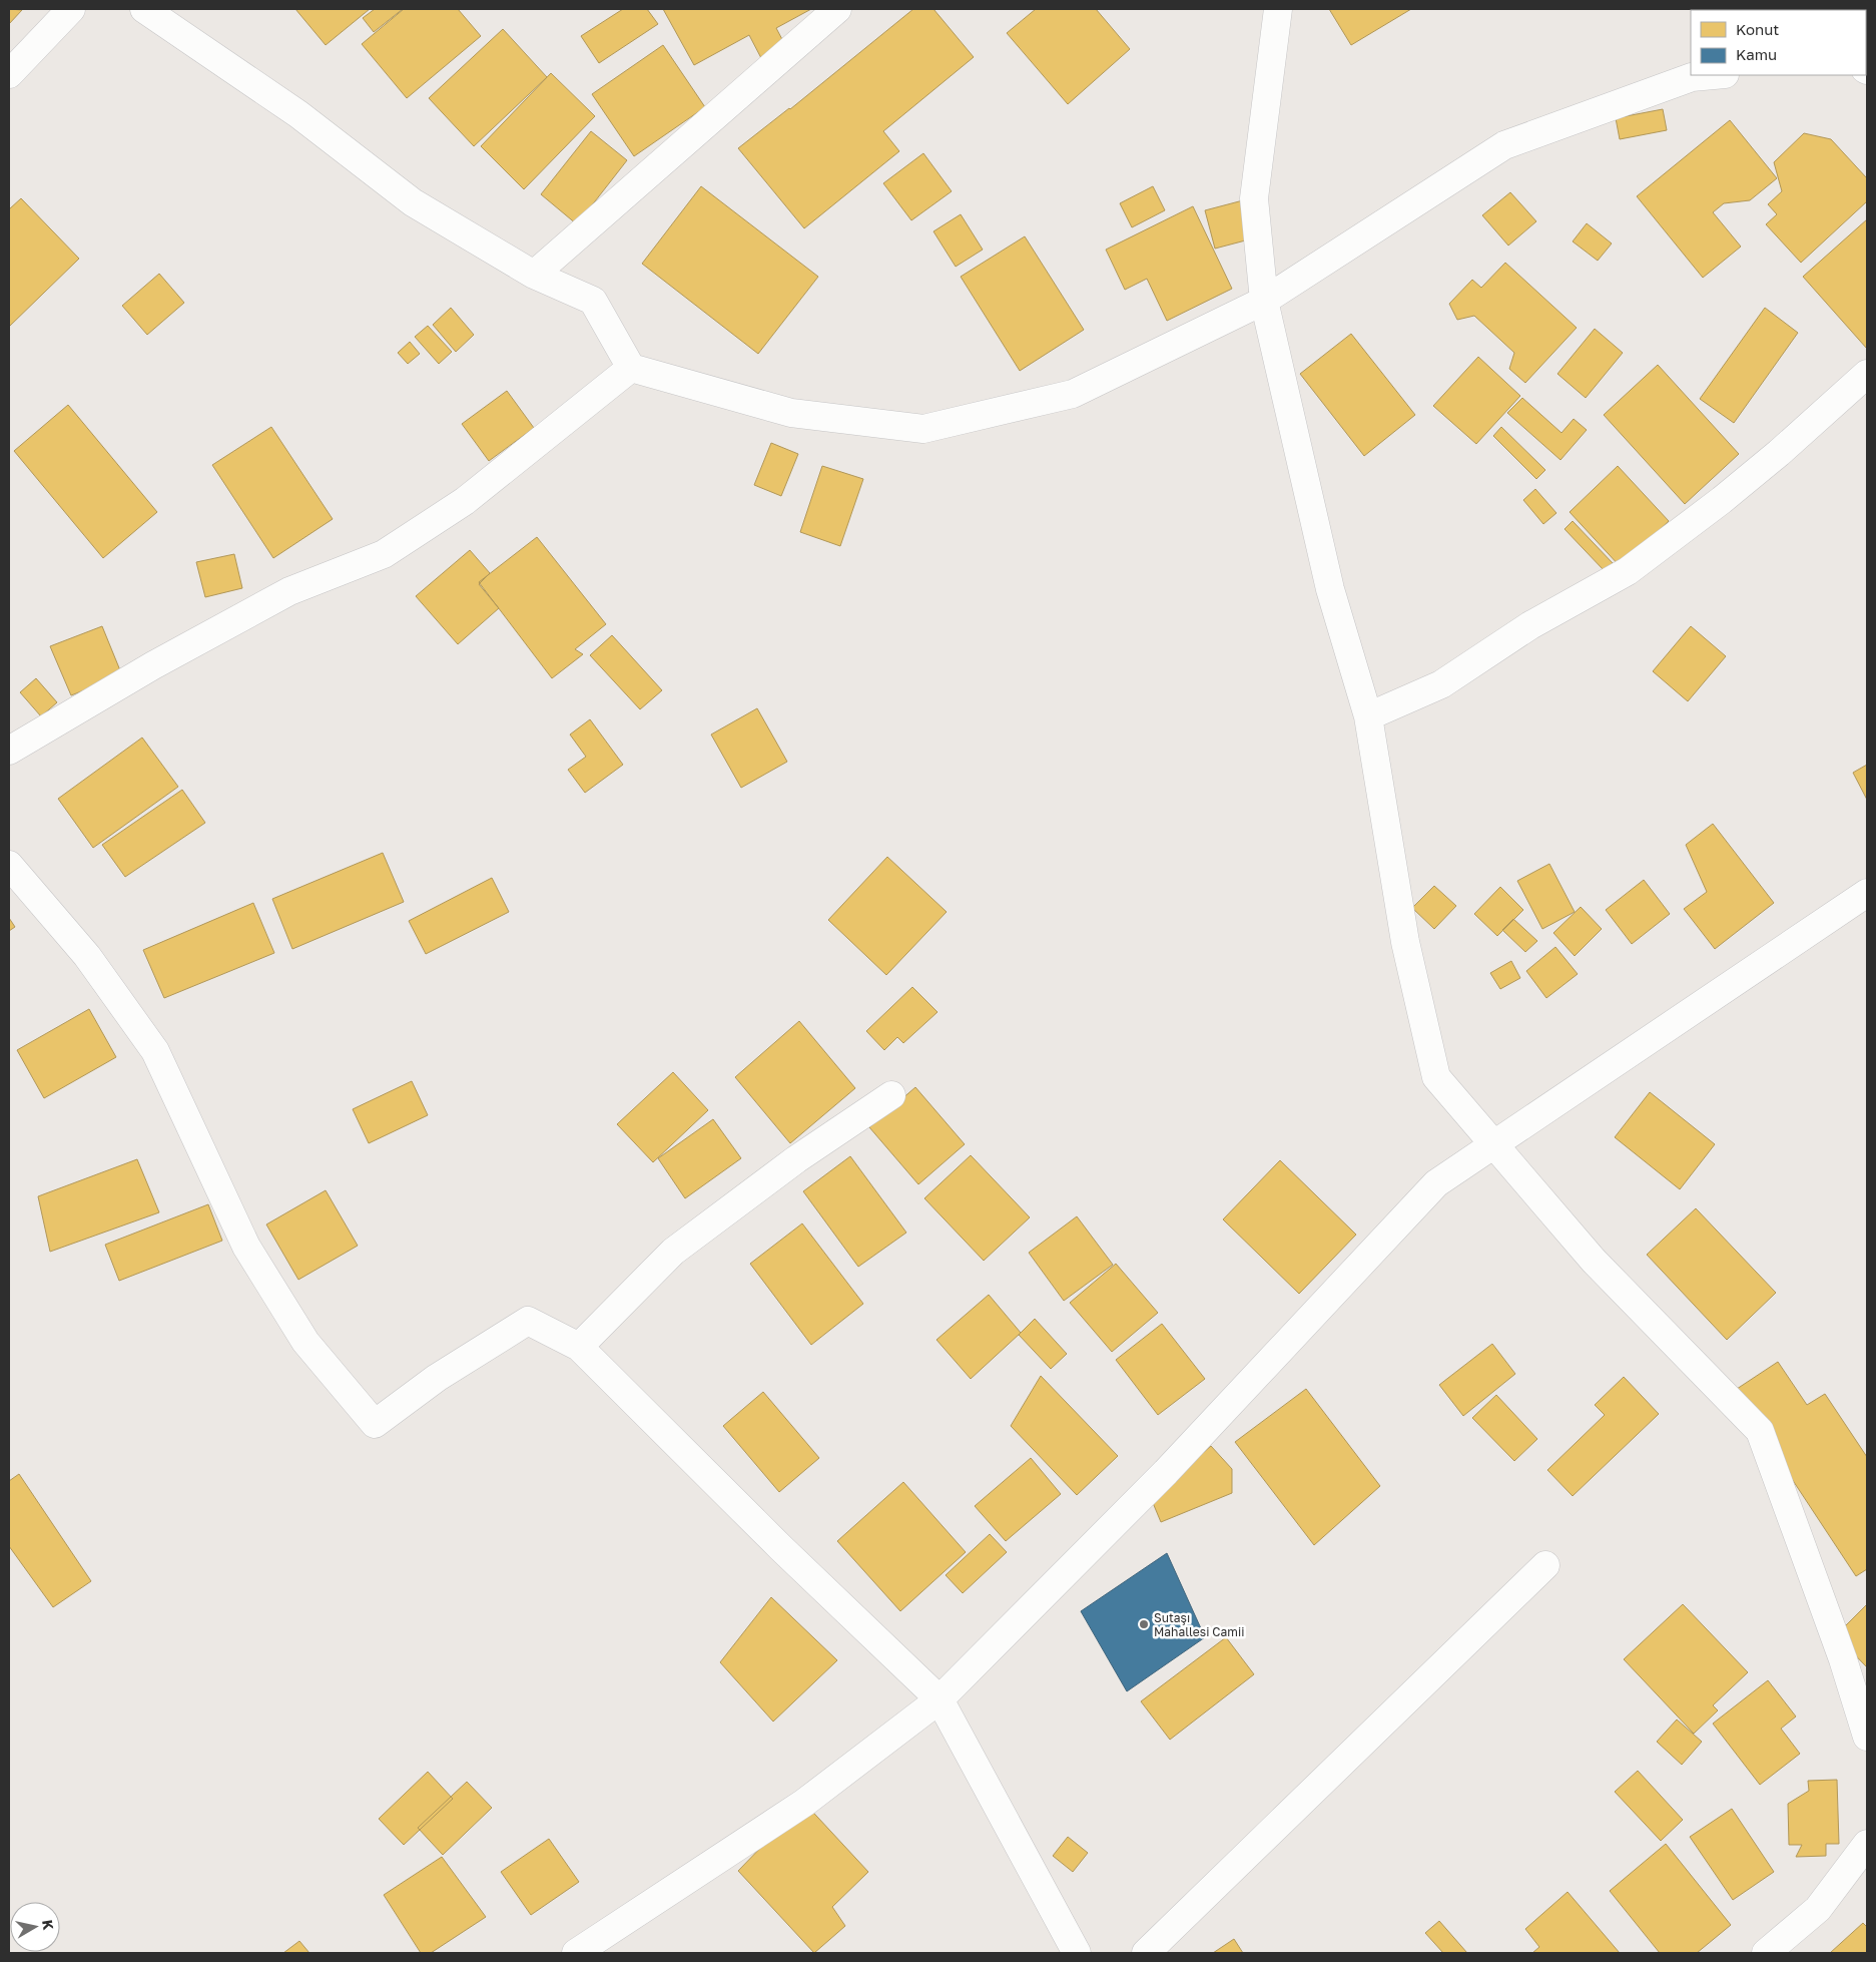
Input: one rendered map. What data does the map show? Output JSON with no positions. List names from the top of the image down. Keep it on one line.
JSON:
{"places":["Sutaşı Mahallesi Camii"],"legend":["Konut","Kamu"],"north":"right"}
